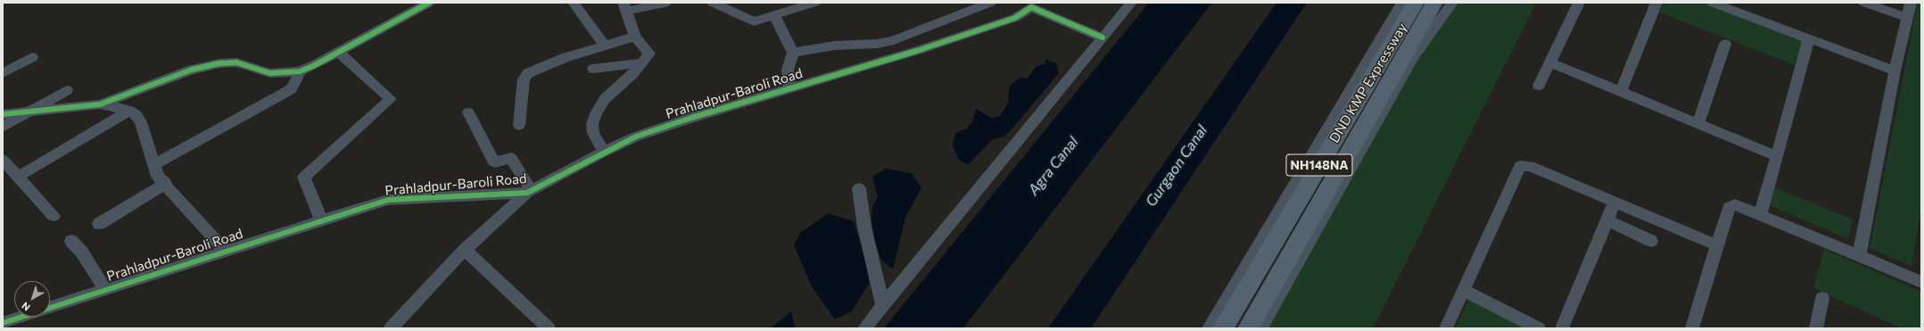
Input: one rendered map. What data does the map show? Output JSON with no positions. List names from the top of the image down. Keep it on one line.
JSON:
{"streets":{"highway":["DND KMP Expressway","NH148NA"],"street":["Prahladpur-Baroli Road"]},"water":["Agra Canal","Gurgaon Canal"],"north":"bottom left"}
